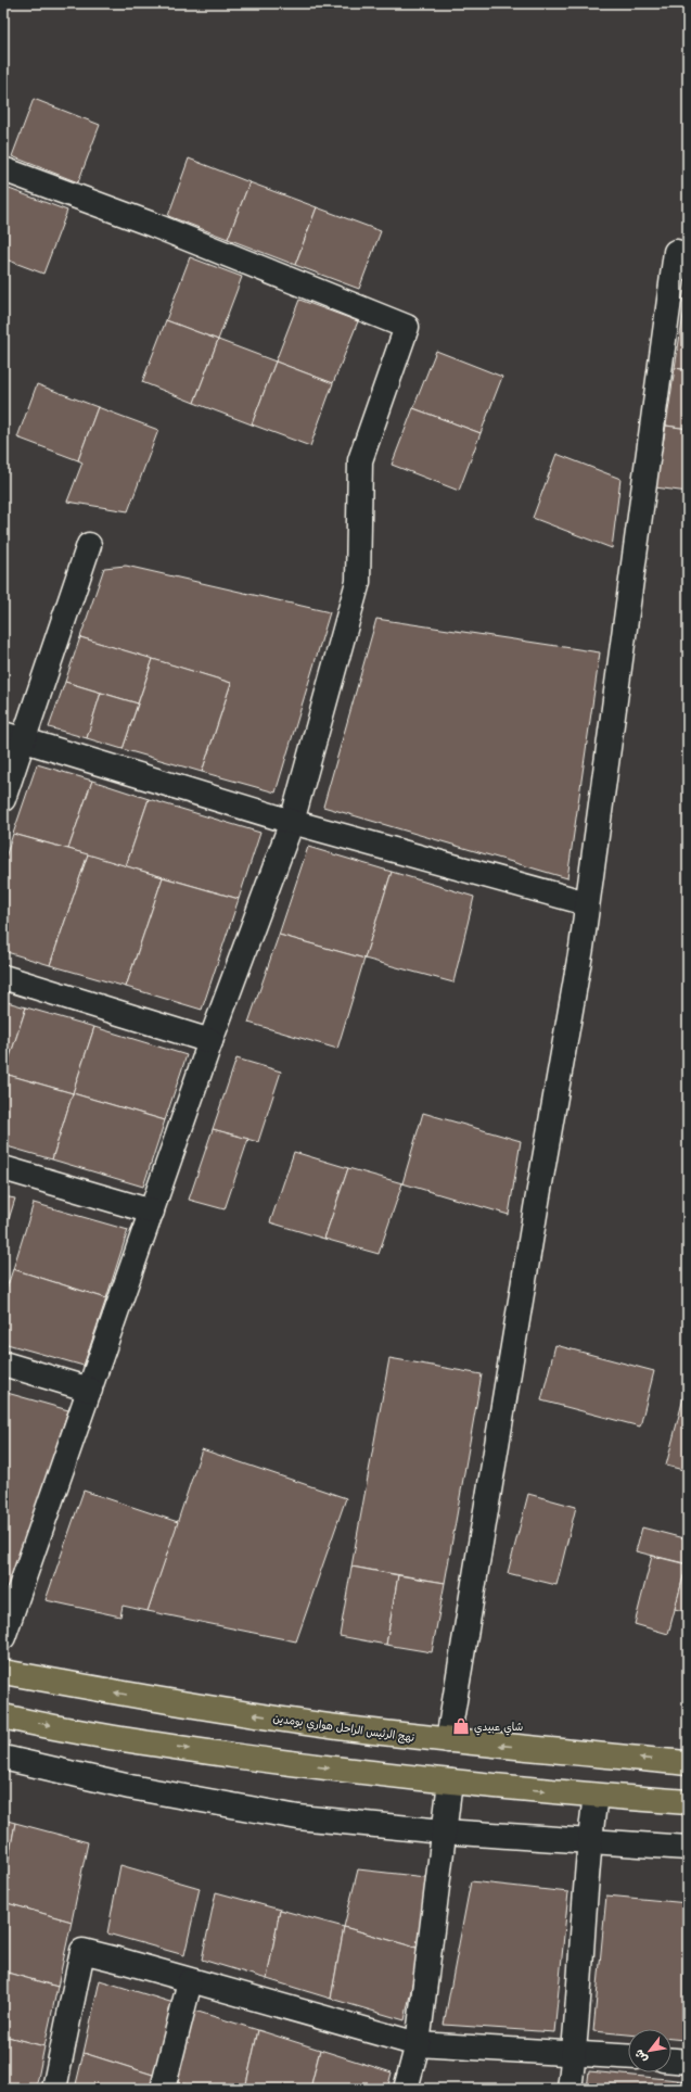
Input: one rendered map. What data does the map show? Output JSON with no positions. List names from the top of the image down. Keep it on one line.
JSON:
{"streets":{"main road":["نهج الرئيس الراحل هواري بومدين"]},"places":{"shop":["شاي عبيدي"]},"north":"bottom left"}
